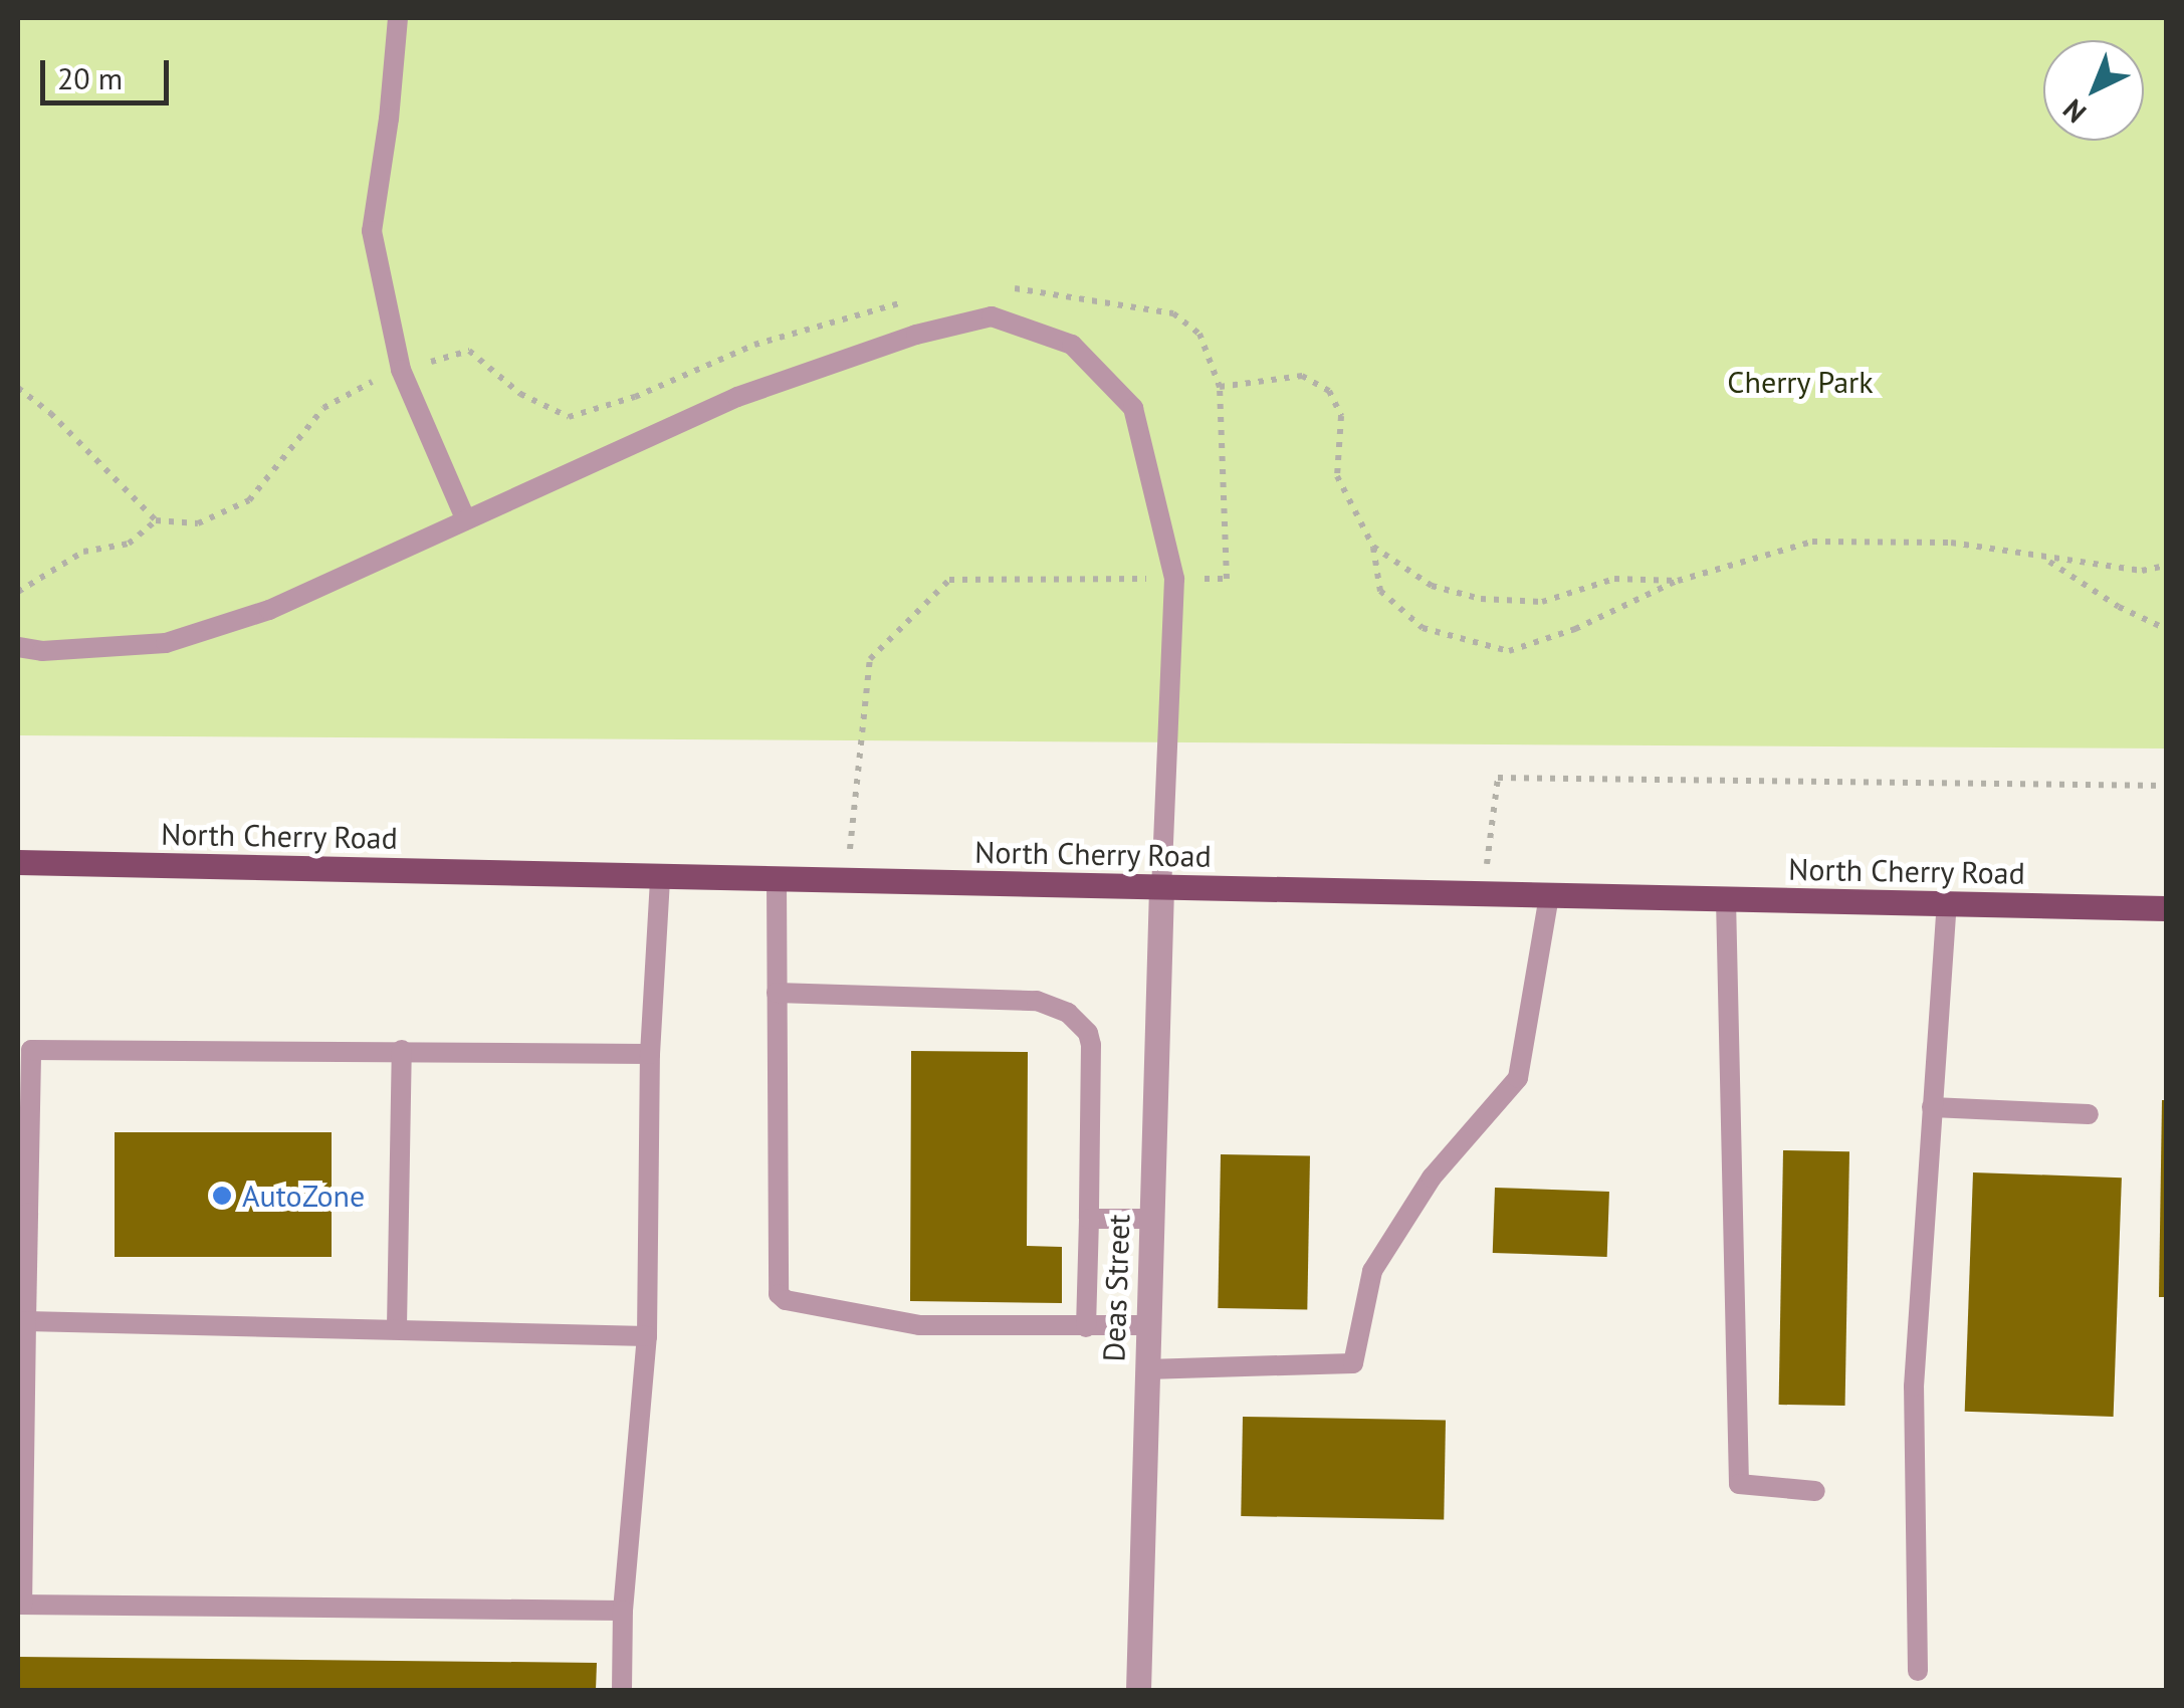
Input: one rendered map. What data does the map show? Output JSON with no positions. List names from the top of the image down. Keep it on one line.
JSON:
{"streets":{"main road":["North Cherry Road"],"street":["Deas Street"]},"crossings":[["North Cherry Road","Deas Street"]],"parks":["Cherry Park"],"places":["AutoZone"],"scale_bar":"20 m","north":"bottom left"}
